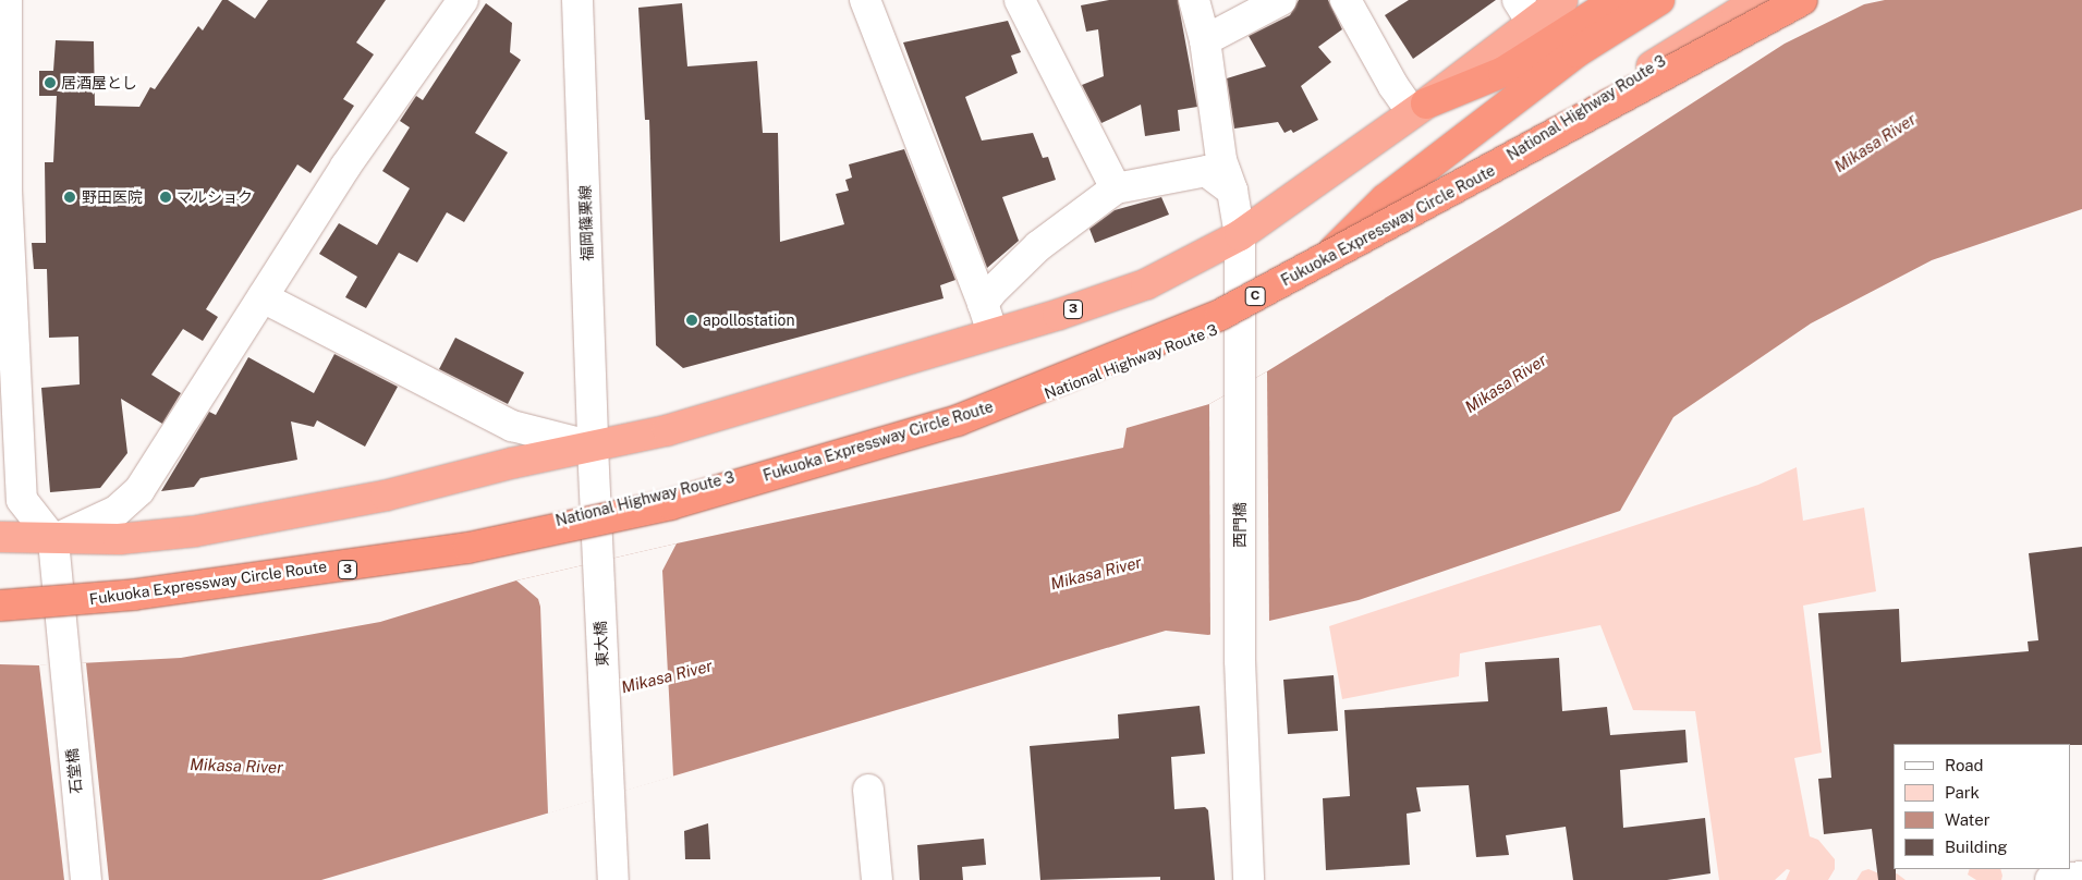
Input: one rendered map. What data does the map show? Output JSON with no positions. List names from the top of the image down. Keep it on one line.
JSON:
{"streets":{"highway":["National Highway Route 3","Fukuoka Expressway Circle Route","C","3"],"street":["福岡篠栗線","西門橋","東大橋","石堂橋"]},"crossings":[["National Highway Route 3","福岡篠栗線"],["National Highway Route 3","Fukuoka Expressway Circle Route"],["National Highway Route 3","西門橋"],["National Highway Route 3","東大橋"],["National Highway Route 3","石堂橋"],["福岡篠栗線","3"],["福岡篠栗線","東大橋"],["3","西門橋"],["3","石堂橋"]],"water":["Mikasa River"],"places":["居酒屋とし","野田医院","マルショク","apollostation"],"legend":["Road","Park","Water","Building"]}
